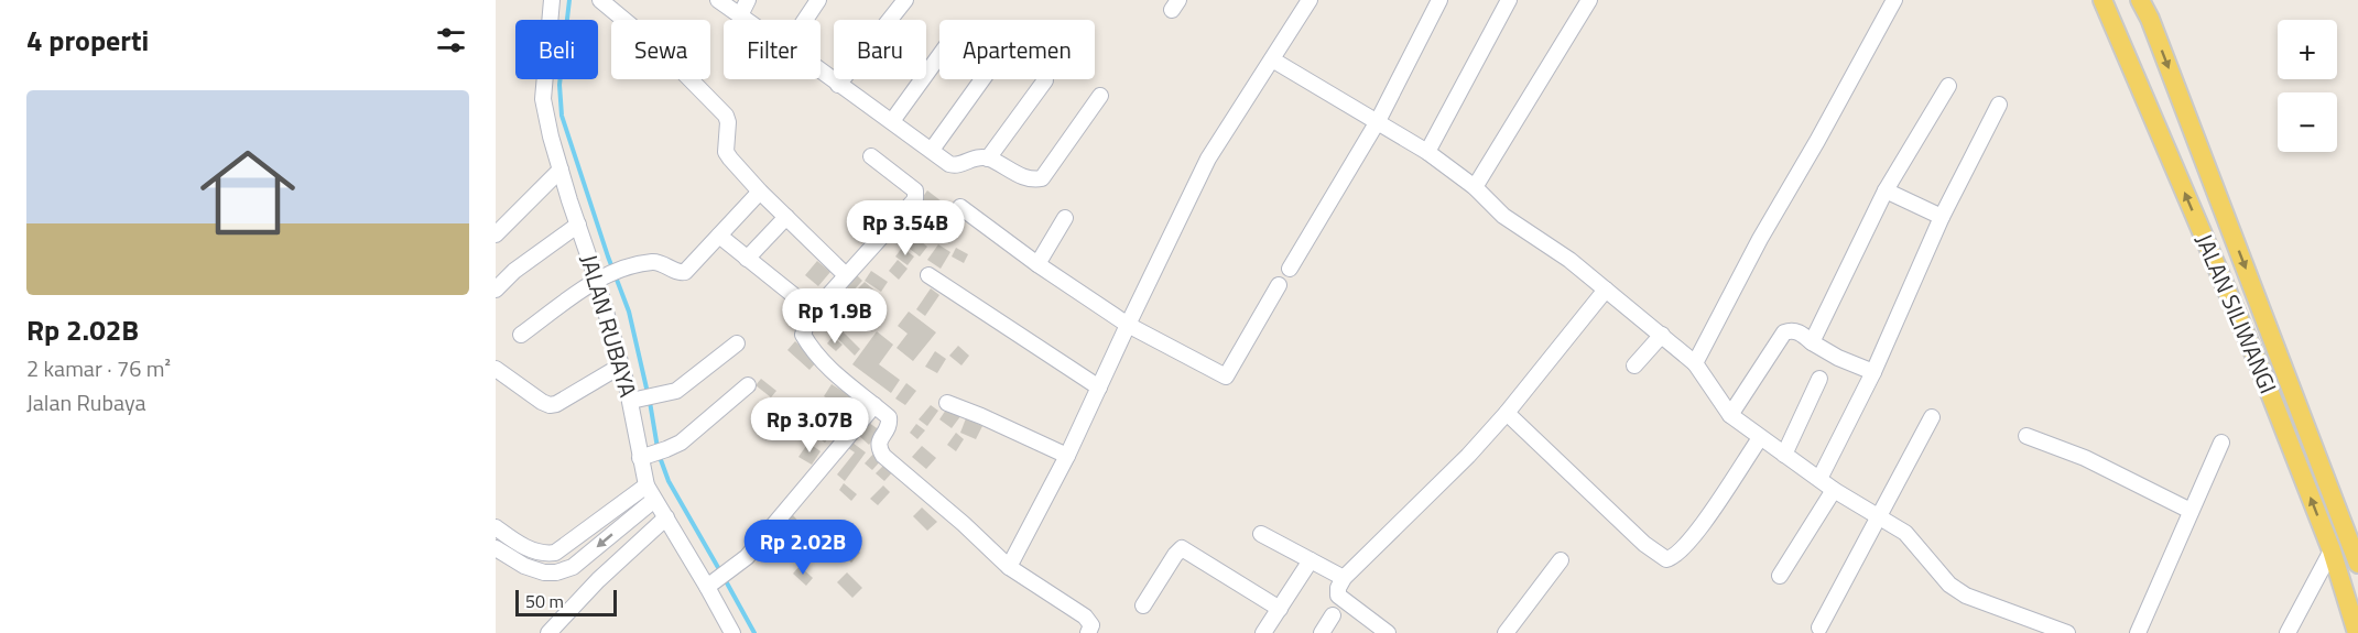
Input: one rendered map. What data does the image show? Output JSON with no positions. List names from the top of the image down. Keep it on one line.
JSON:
{"streets":{"main road":["JALAN SILIWANGI"],"street":["JALAN RUBAYA"]},"scale_bar":"50 m","page":{"heading":"4 properti","map_buttons":["+","−"],"chip":["Beli","Sewa","Filter","Baru","Apartemen"],"list":[{"name":"Rp 2.02B","note":"2 kamar · 76 m² · Jalan Rubaya"}],"price":["Rp 3.54B","Rp 1.9B","Rp 3.07B","Rp 2.02B"],"scale":"50 m"}}
